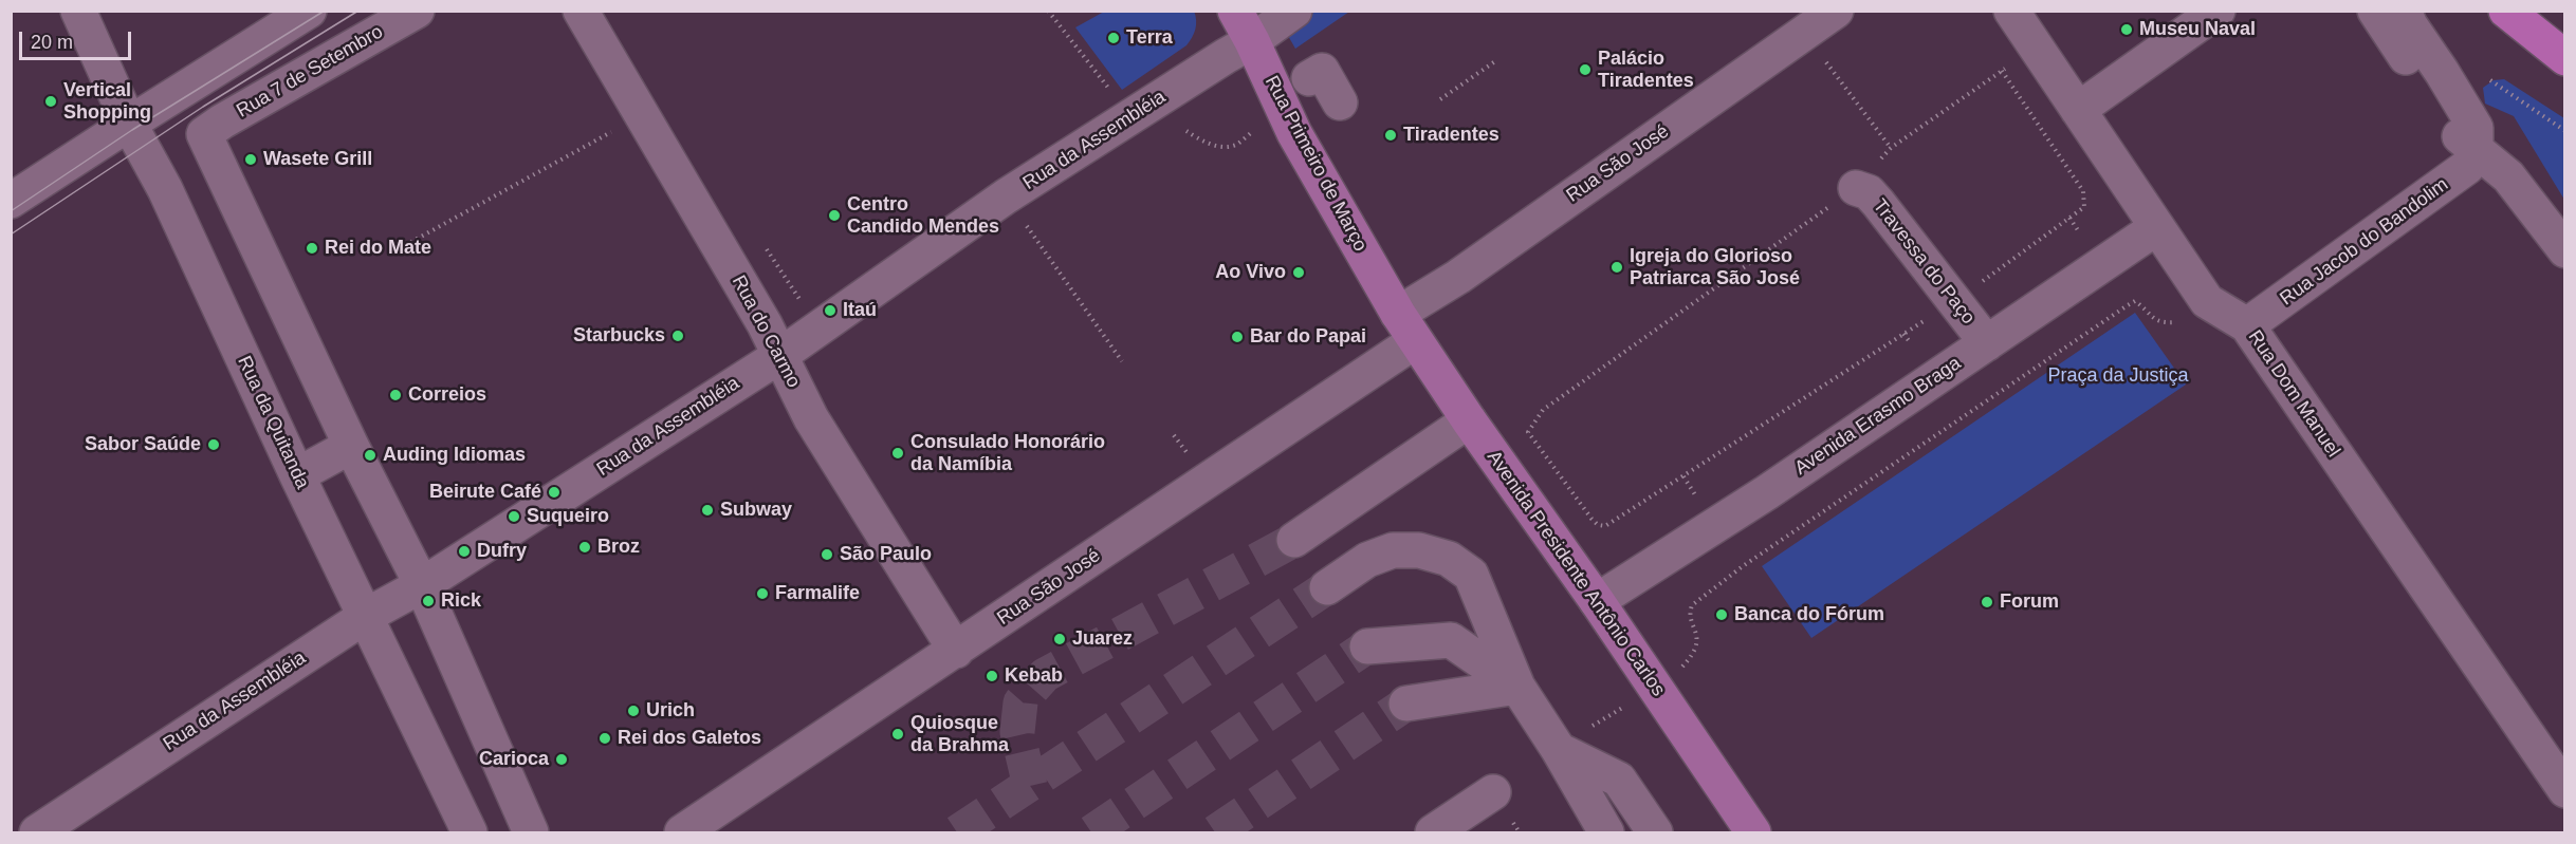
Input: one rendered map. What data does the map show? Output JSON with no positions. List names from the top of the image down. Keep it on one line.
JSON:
{"streets":{"main road":["Rua Primeiro de Março","Avenida Presidente Antônio Carlos"],"street":["Rua 7 de Setembro","Rua da Assembléia","Rua São José","Rua Jacob do Bandolim","Travessa do Paço","Rua do Carmo","Rua Dom Manuel","Avenida Erasmo Braga","Rua da Quitanda"]},"crossings":[["Rua da Assembléia","Rua Primeiro de Março"],["Rua da Assembléia","Rua do Carmo"],["Rua da Assembléia","Rua da Quitanda"],["Rua Primeiro de Março","Rua São José"],["Rua Primeiro de Março","Avenida Presidente Antônio Carlos"],["Rua São José","Rua do Carmo"],["Rua São José","Avenida Presidente Antônio Carlos"],["Rua Jacob do Bandolim","Rua Dom Manuel"],["Travessa do Paço","Avenida Erasmo Braga"],["Rua Dom Manuel","Avenida Erasmo Braga"],["Avenida Erasmo Braga","Avenida Presidente Antônio Carlos"]],"parks":["Praça da Justiça"],"places":["Museu Naval","Terra","Palácio Tiradentes","Vertical Shopping","Tiradentes","Wasete Grill","Centro Candido Mendes","Rei do Mate","Igreja do Glorioso Patriarca São José","Ao Vivo","Itaú","Starbucks","Bar do Papai","Correios","Sabor Saúde","Consulado Honorário da Namíbia","Auding Idiomas","Beirute Café","Subway","Suqueiro","Broz","Dufry","São Paulo","Farmalife","Rick","Forum","Banca do Fórum","Juarez","Kebab","Urich","Quiosque da Brahma","Rei dos Galetos","Carioca"],"scale_bar":"20 m"}
